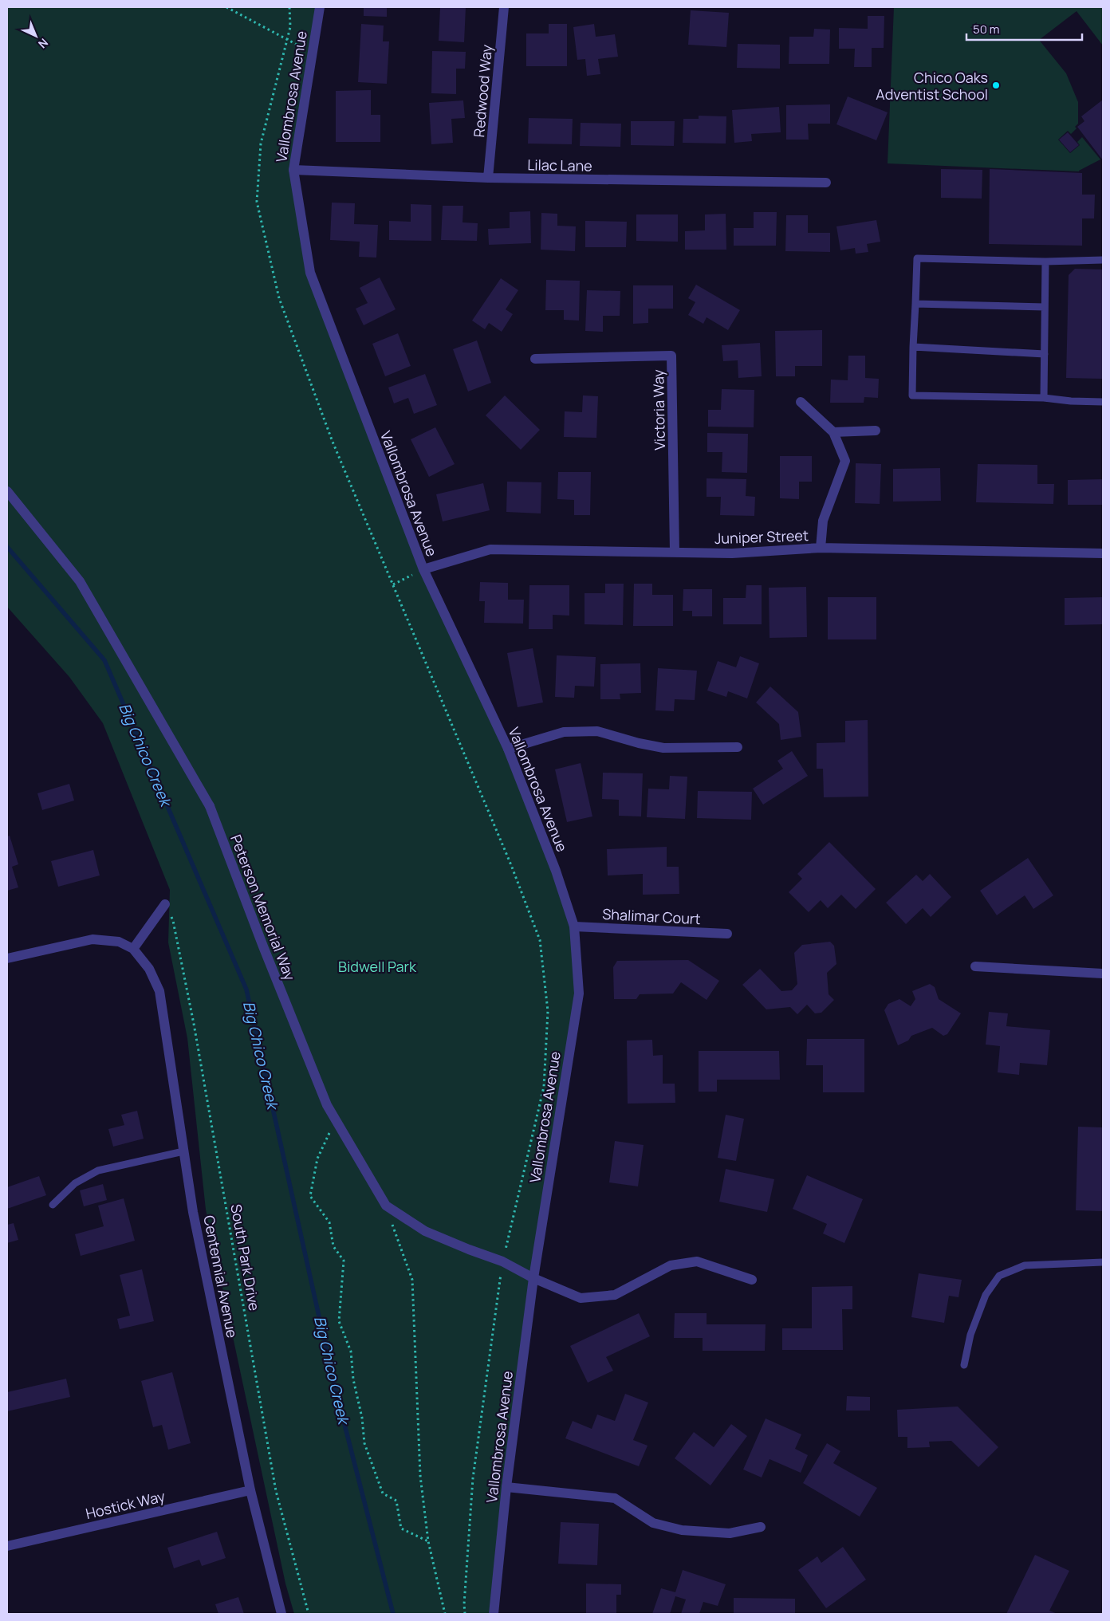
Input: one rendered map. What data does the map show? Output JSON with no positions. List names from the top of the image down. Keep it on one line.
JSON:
{"streets":{"street":["Redwood Way","Vallombrosa Avenue","Lilac Lane","Victoria Way","Juniper Street","Peterson Memorial Way","Shalimar Court","Centennial Avenue","Hostick Way"],"path":["South Park Drive"]},"crossings":[["Redwood Way","Lilac Lane"],["Vallombrosa Avenue","Lilac Lane"],["Vallombrosa Avenue","Juniper Street"],["Vallombrosa Avenue","Peterson Memorial Way"],["Vallombrosa Avenue","Shalimar Court"],["Victoria Way","Juniper Street"],["Centennial Avenue","Hostick Way"]],"water":["Big Chico Creek"],"parks":["Bidwell Park"],"places":["Chico Oaks Adventist School"],"scale_bar":"50 m","north":"bottom right"}
